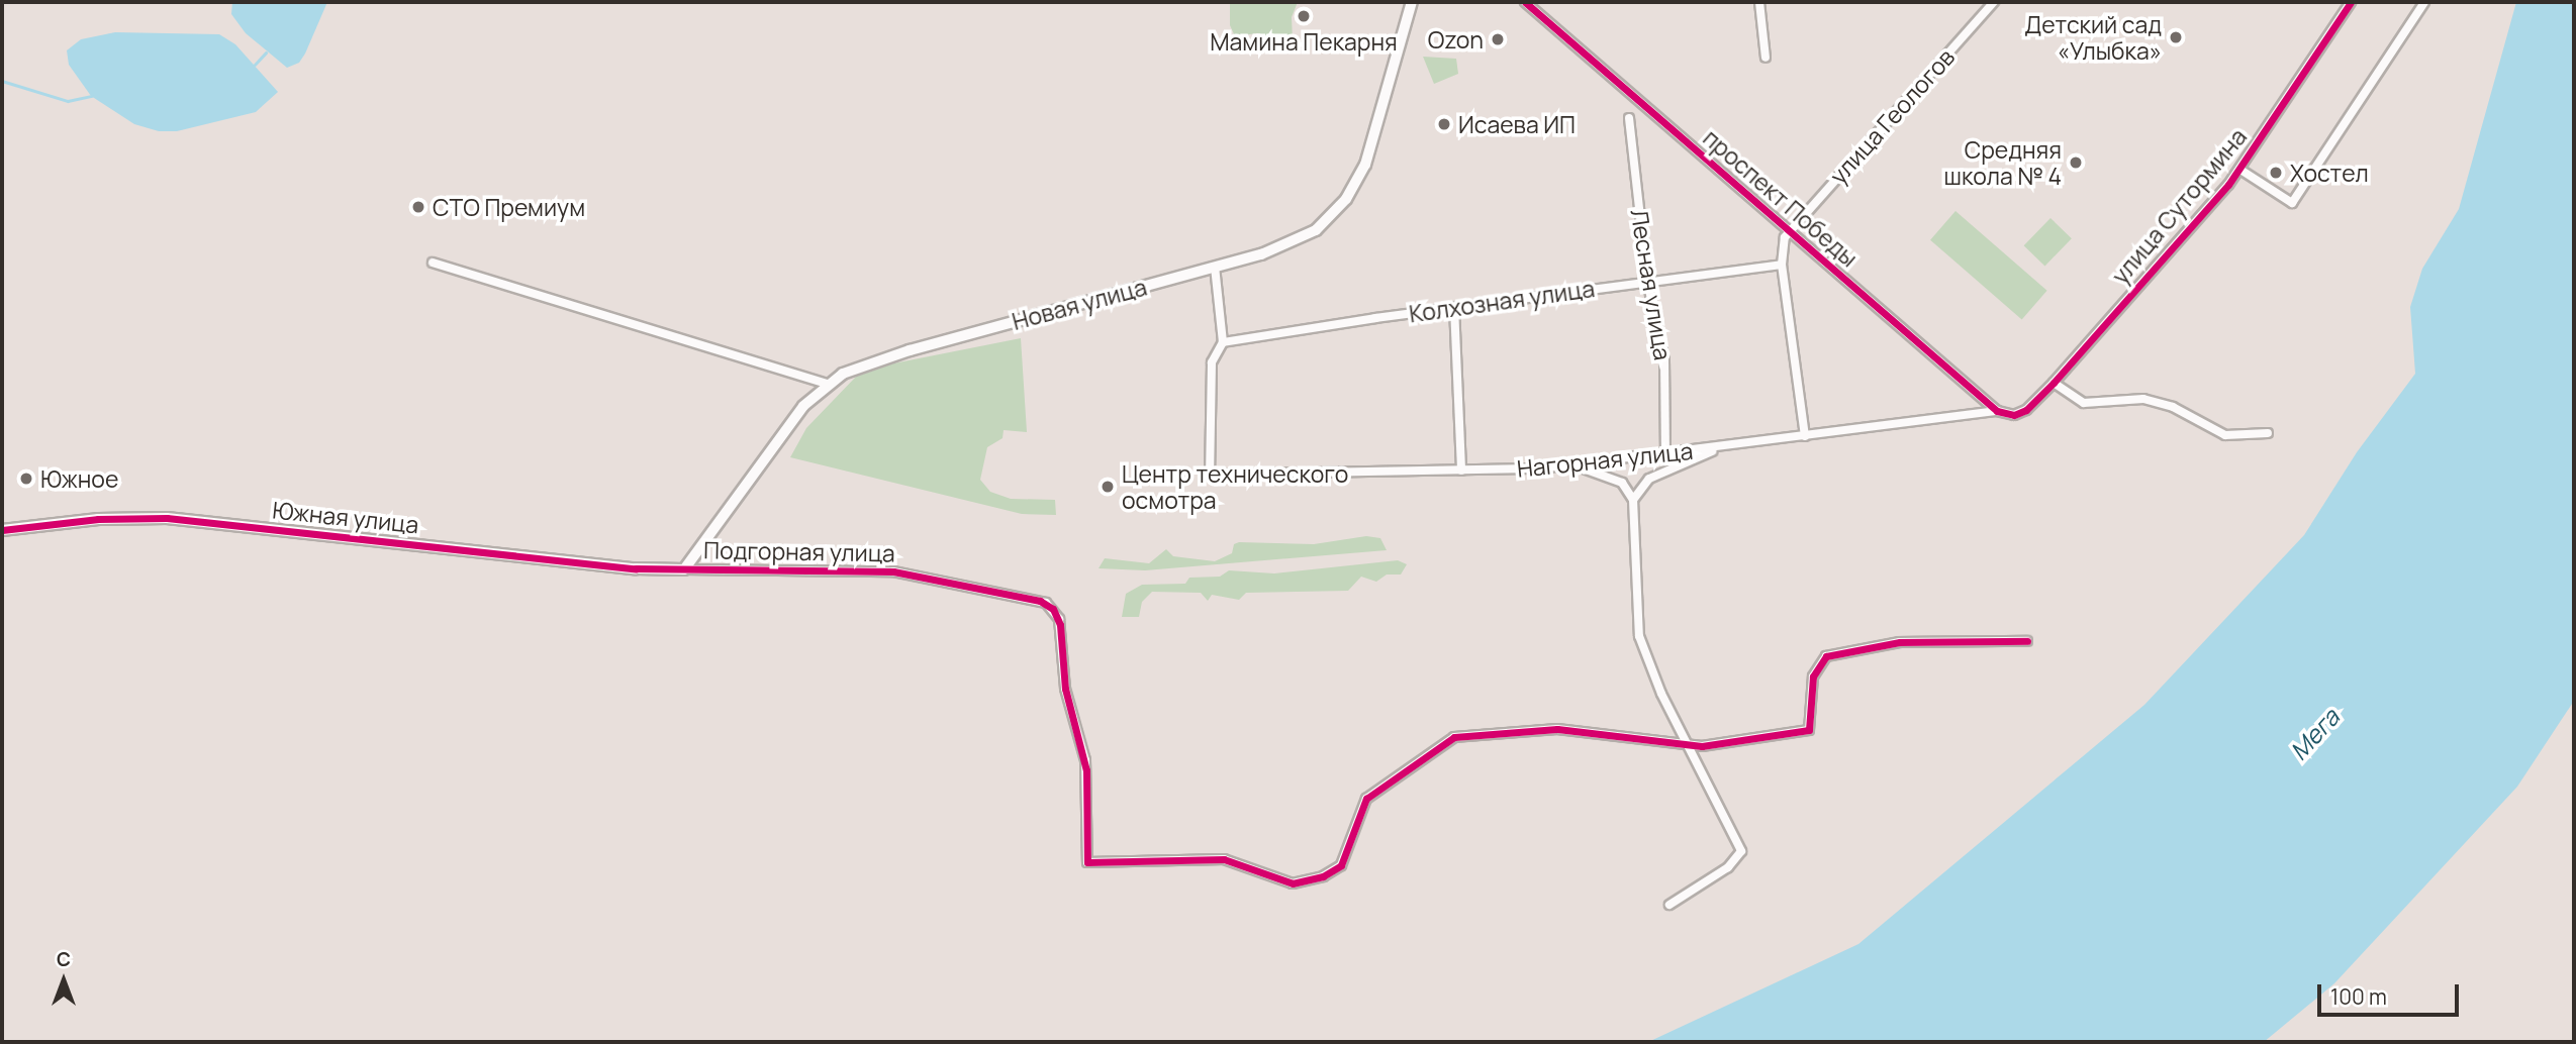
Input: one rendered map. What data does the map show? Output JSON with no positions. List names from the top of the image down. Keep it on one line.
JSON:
{"streets":{"street":["улица Геологов","проспект Победы","улица Сутормина","Лесная улица","Колхозная улица","Новая улица","Нагорная улица","Южная улица","Подгорная улица"]},"crossings":[["улица Геологов","проспект Победы"],["проспект Победы","улица Сутормина"],["проспект Победы","Нагорная улица"],["Лесная улица","Колхозная улица"],["Лесная улица","Нагорная улица"],["Колхозная улица","Нагорная улица"],["Новая улица","Южная улица"],["Новая улица","Подгорная улица"],["Южная улица","Подгорная улица"]],"water":["Мега"],"places":["Мамина Пекарня","Детский сад «Улыбка»","Ozon","Исаева ИП","Средняя школа № 4","Хостел","СТО Премиум","Южное","Центр технического осмотра"],"scale_bar":"100 m","north":"top"}
